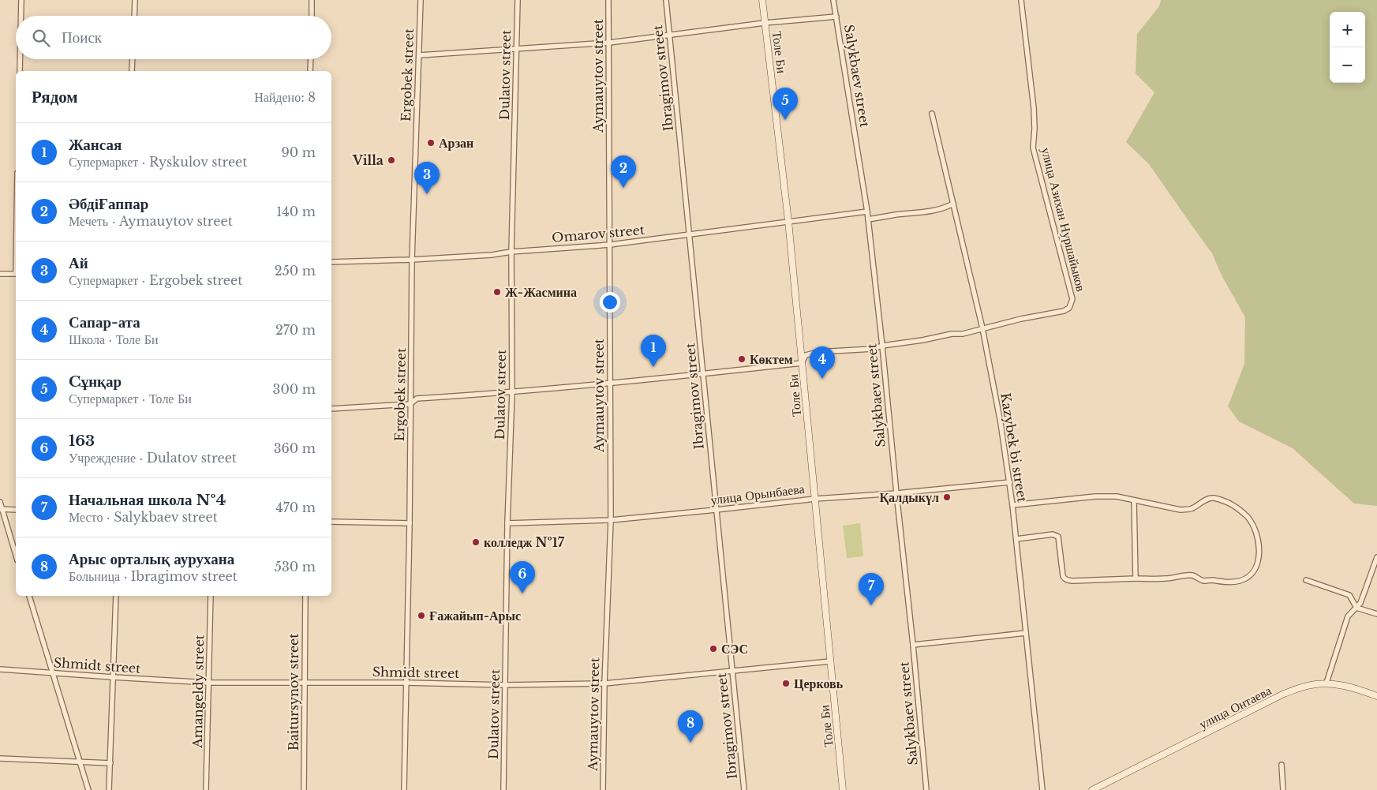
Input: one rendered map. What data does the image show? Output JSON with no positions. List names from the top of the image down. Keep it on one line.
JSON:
{"streets":{"main road":["Толе Би","улица Онтаева"],"street":["Ergobek street","Dulatov street","Aymauytov street","Salykbaev street","Ibragimov street","улица Азихан Нуршайыков","Omarov street","Kazybek bi street","улица Орынбаева","Shmidt street","Amangeldy street","Baitursynov street"]},"crossings":[["Толе Би","Omarov street"],["Толе Би","улица Орынбаева"],["Толе Би","Shmidt street"],["Ergobek street","Omarov street"],["Ergobek street","Shmidt street"],["Dulatov street","Omarov street"],["Dulatov street","улица Орынбаева"],["Dulatov street","Shmidt street"],["Aymauytov street","Omarov street"],["Aymauytov street","улица Орынбаева"],["Aymauytov street","Shmidt street"],["Salykbaev street","Omarov street"],["Salykbaev street","улица Орынбаева"],["Ibragimov street","Omarov street"],["Ibragimov street","улица Орынбаева"],["Ibragimov street","Shmidt street"],["улица Азихан Нуршайыков","Kazybek bi street"],["Kazybek bi street","улица Орынбаева"],["Shmidt street","Amangeldy street"],["Shmidt street","Baitursynov street"]],"places":["Арзан","Villa","Ж-Жасмина","Көктем","Қалдыкүл","колледж №17","Ғажайып-Арыс","СЭС","Церковь"],"page":{"map_buttons":["+","−"],"search":"Поиск","heading":["Рядом","Найдено: 8"],"pins":["5","2","3","1","4","6","7","8"],"list":[{"mark":"1","name":"Жансая","note":"Супермаркет · Ryskulov street","value":"90 m"},{"mark":"2","name":"ӘбдіҒаппар","note":"Мечеть · Aymauytov street","value":"140 m"},{"mark":"3","name":"Ай","note":"Супермаркет · Ergobek street","value":"250 m"},{"mark":"4","name":"Сапар-ата","note":"Школа · Толе Би","value":"270 m"},{"mark":"5","name":"Cұнқар","note":"Супермаркет · Толе Би","value":"300 m"},{"mark":"6","name":"163","note":"Учреждение · Dulatov street","value":"360 m"},{"mark":"7","name":"Начальная школа №4","note":"Место · Salykbaev street","value":"470 m"},{"mark":"8","name":"Арыс орталық аурухана","note":"Больница · Ibragimov street","value":"530 m"}]}}
